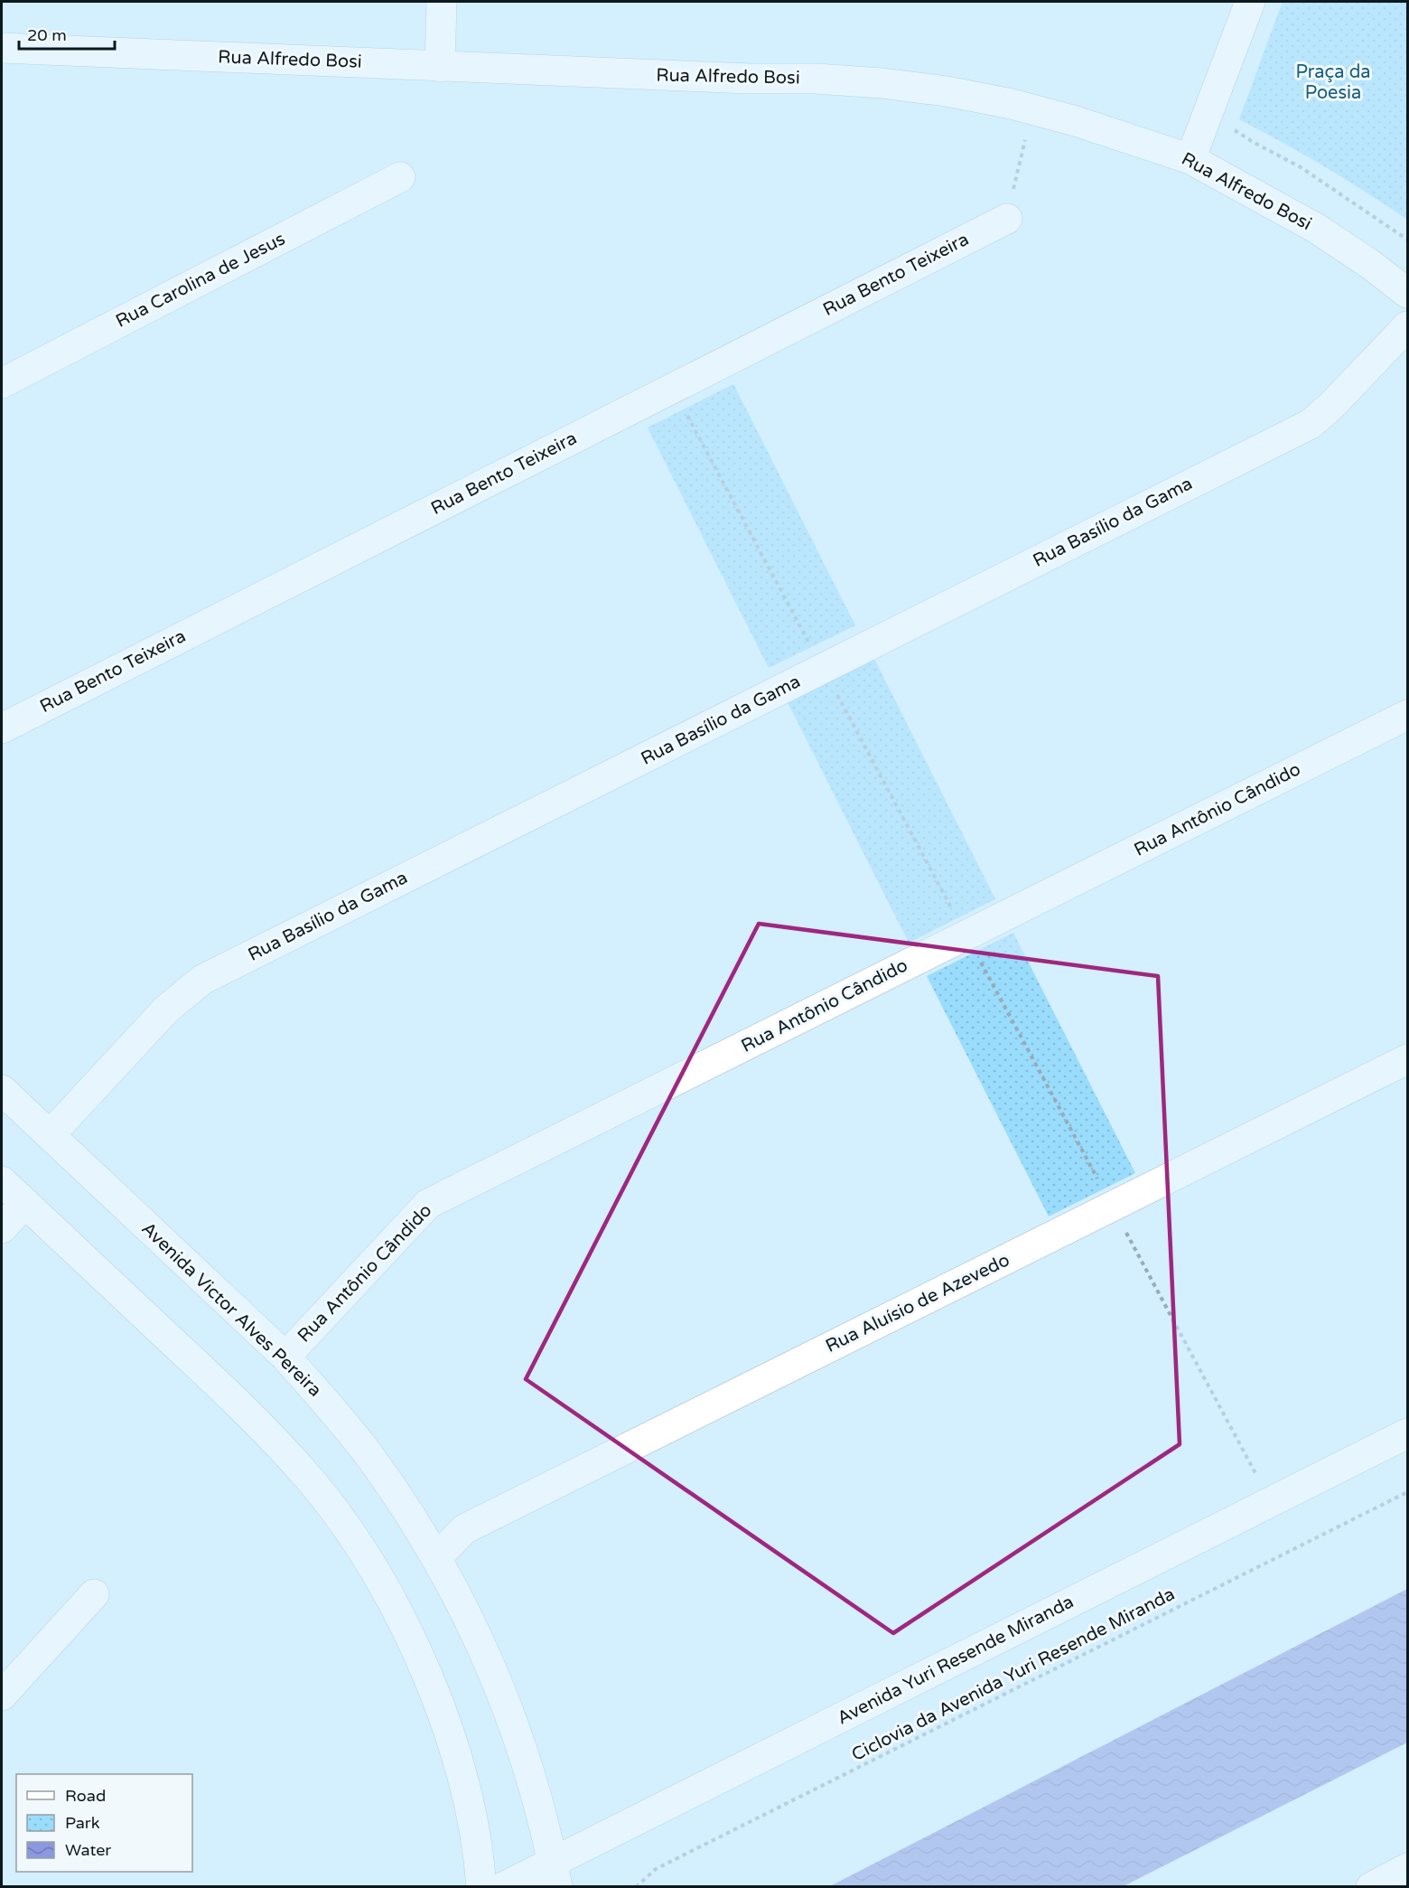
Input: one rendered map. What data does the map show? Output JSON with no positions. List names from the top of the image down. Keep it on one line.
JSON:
{"streets":{"street":["Rua Alfredo Bosi","Rua Bento Teixeira","Rua Carolina de Jesus","Rua Basílio da Gama","Rua Antônio Cândido","Rua Aluísio de Azevedo","Avenida Victor Alves Pereira","Avenida Yuri Resende Miranda"],"path":["Ciclovia da Avenida Yuri Resende Miranda"]},"crossings":[["Rua Basílio da Gama","Avenida Victor Alves Pereira"],["Rua Antônio Cândido","Avenida Victor Alves Pereira"],["Rua Aluísio de Azevedo","Avenida Victor Alves Pereira"],["Avenida Victor Alves Pereira","Avenida Yuri Resende Miranda"]],"parks":["Praça da Poesia"],"legend":["Road","Park","Water"],"scale_bar":"20 m"}
